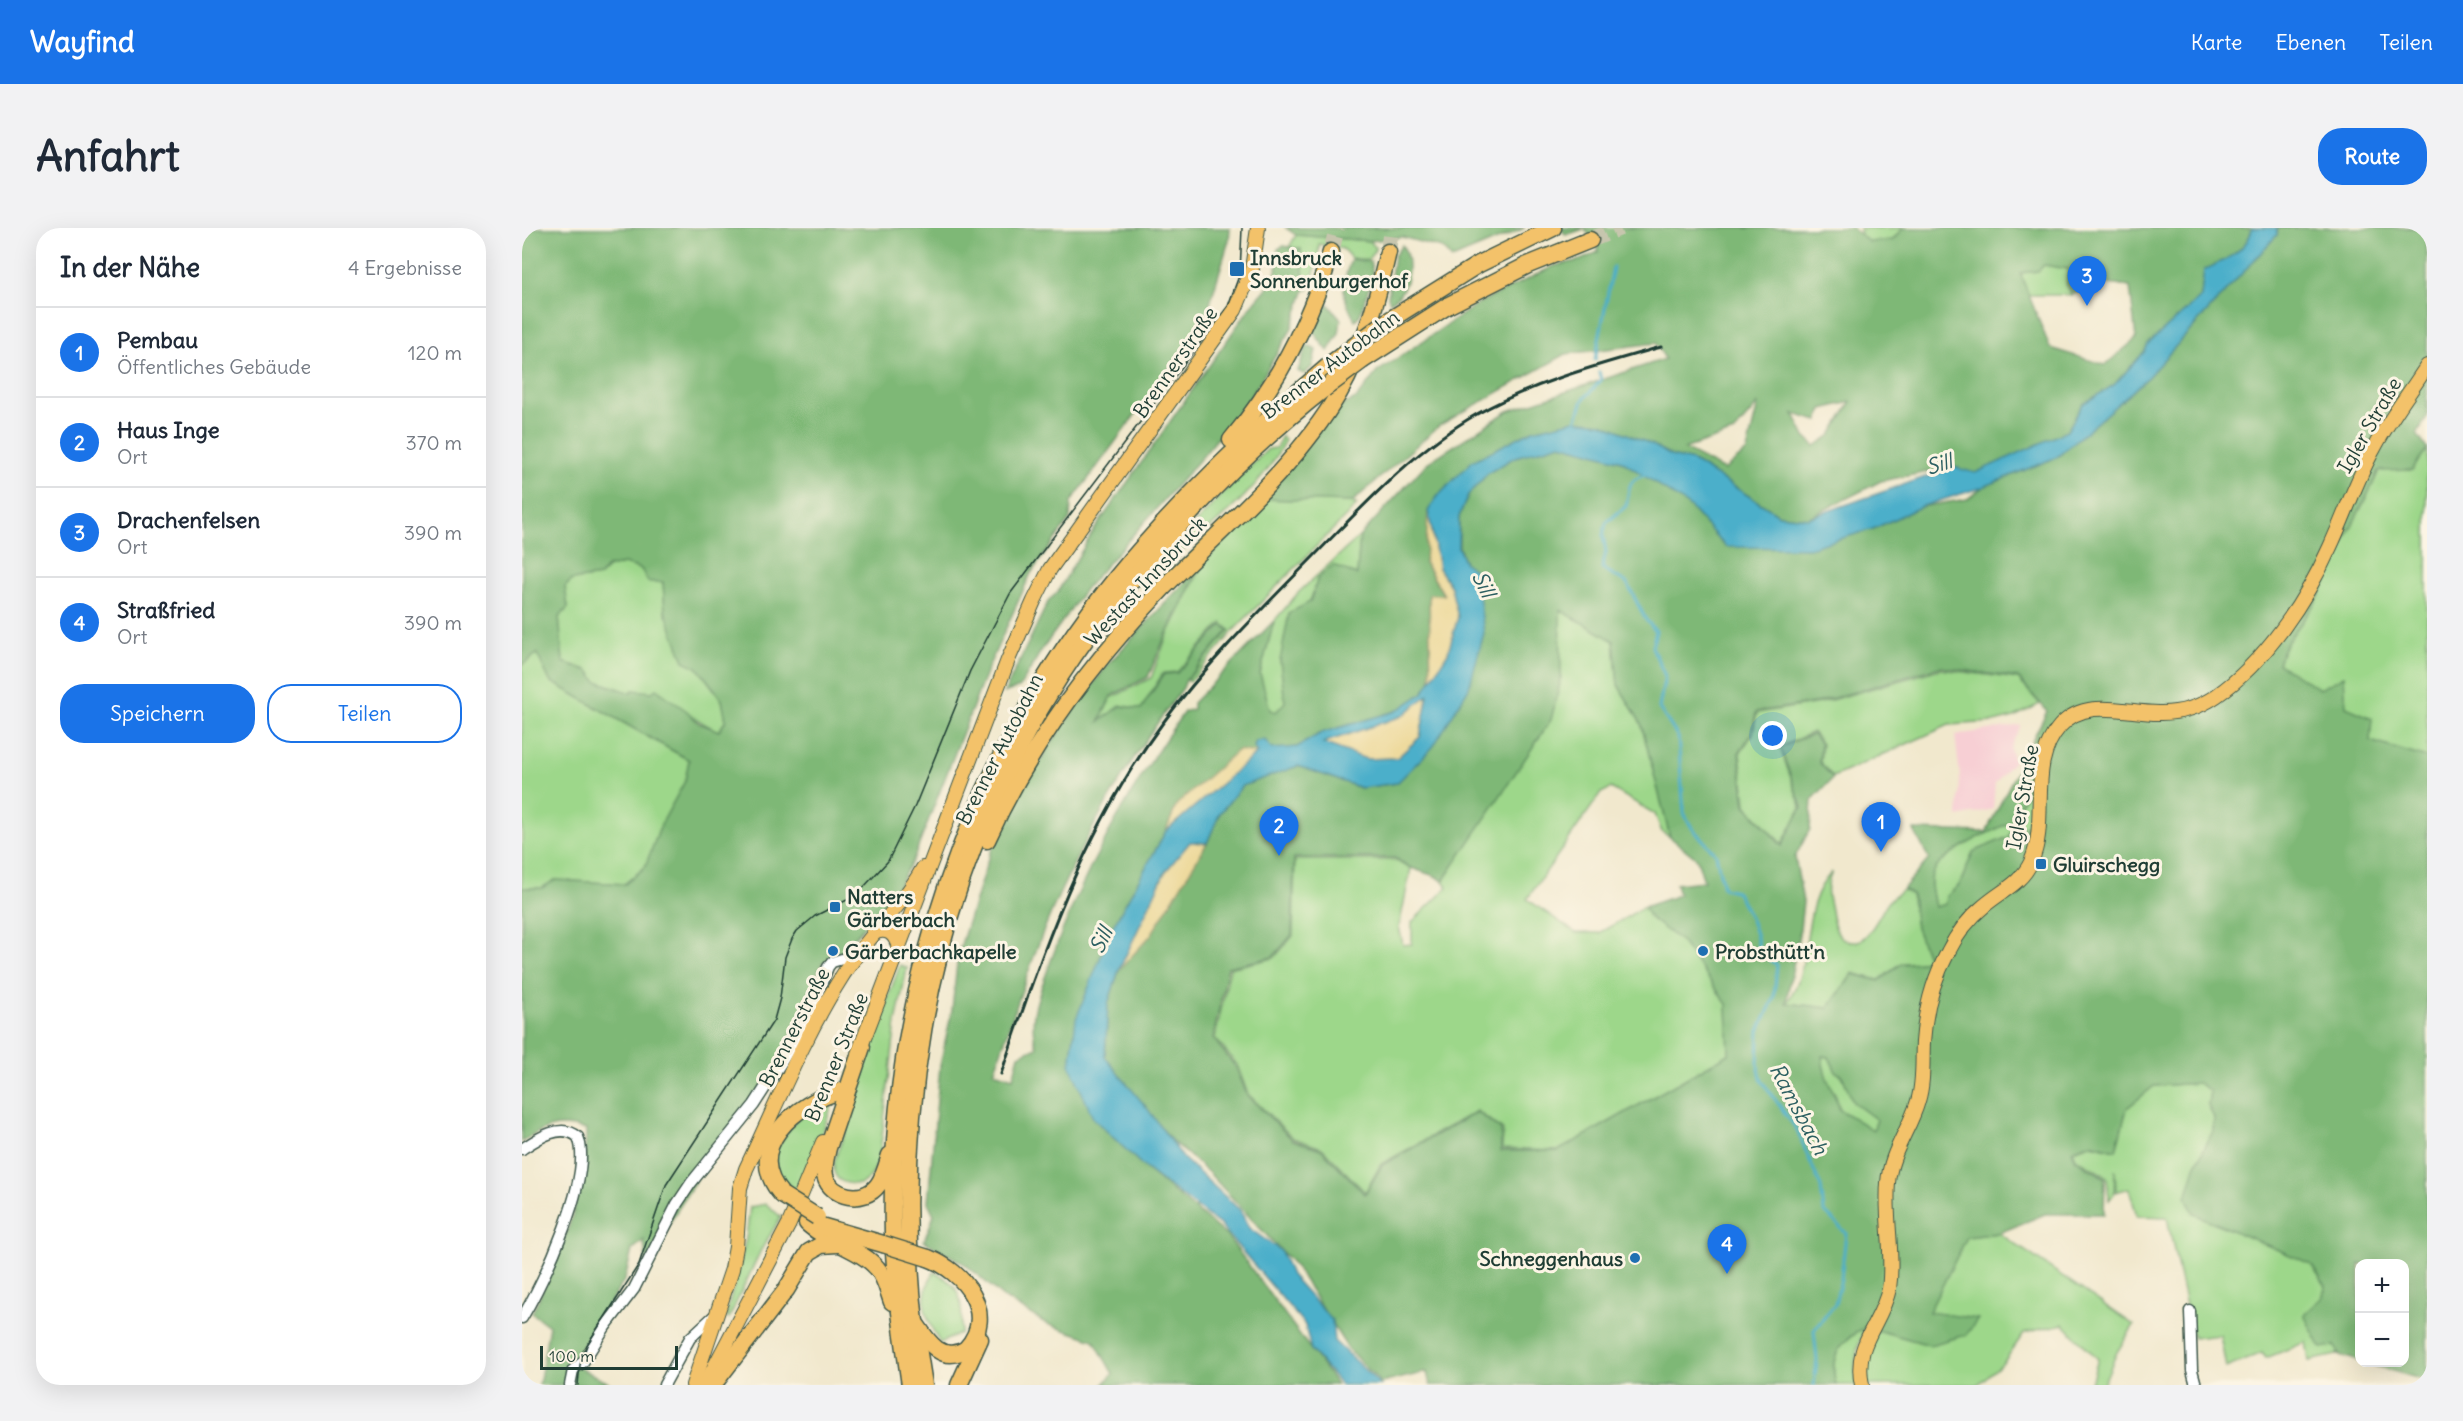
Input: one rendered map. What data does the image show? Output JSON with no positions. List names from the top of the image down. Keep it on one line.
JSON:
{"streets":{"highway":["Brenner Autobahn","Westast Innsbruck"],"main road":["Brennerstraße","Igler Straße","Brenner Straße"]},"crossings":[["Brennerstraße","Brenner Straße"],["Brenner Autobahn","Westast Innsbruck"]],"water":["Sill","Ramsbach"],"places":{"transit":["Innsbruck Sonnenburgerhof","Gluirschegg","Natters Gärberbach"],"other":["Gärberbachkapelle","Probsthütt'n","Schneggenhaus"]},"scale_bar":"100 m","page":{"header":"Wayfind","nav":["Karte","Ebenen","Teilen"],"buttons":["Route",["Speichern","Teilen"]],"title":"Anfahrt","heading":["In der Nähe","4 Ergebnisse"],"pins":["3","1","2","4"],"list":[{"mark":"1","name":"Pembau","note":"Öffentliches Gebäude","value":"120 m"},{"mark":"2","name":"Haus Inge","note":"Ort","value":"370 m"},{"mark":"3","name":"Drachenfelsen","note":"Ort","value":"390 m"},{"mark":"4","name":"Straßfried","note":"Ort","value":"390 m"}],"map_buttons":["+","−"],"scale":"100 m"}}
